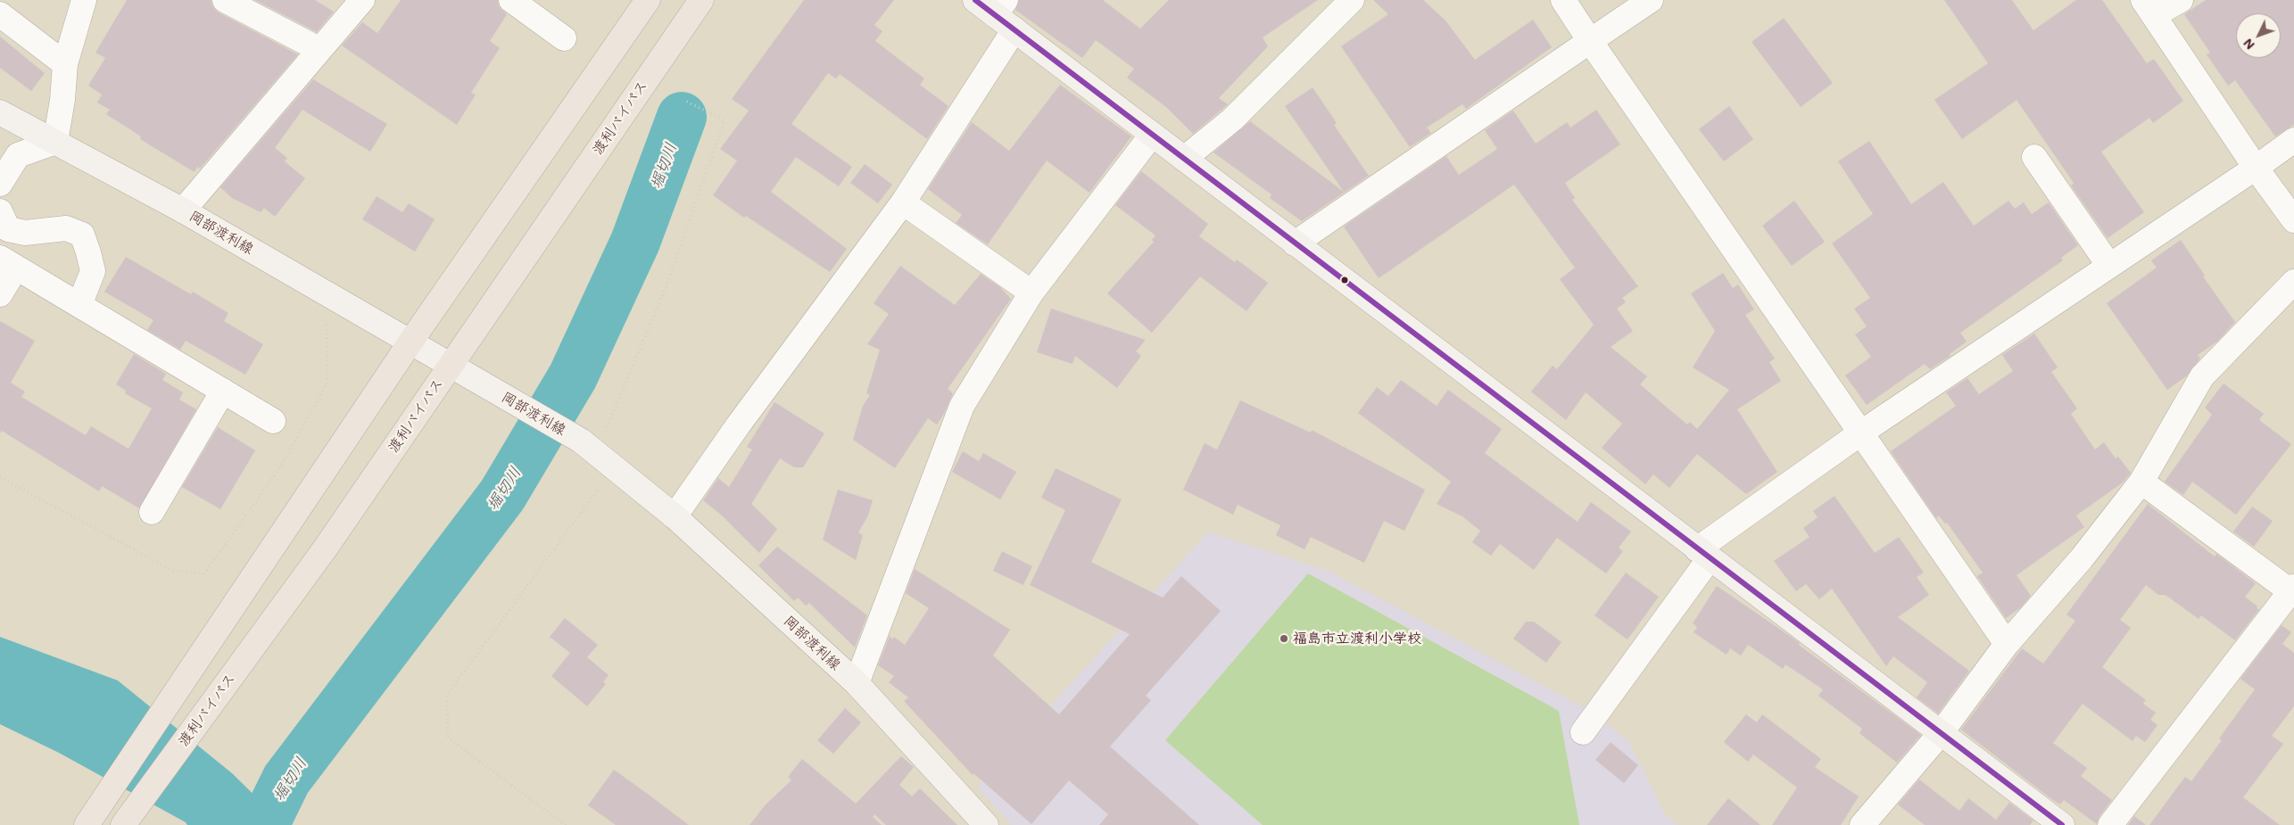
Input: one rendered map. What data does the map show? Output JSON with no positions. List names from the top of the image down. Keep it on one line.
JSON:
{"streets":{"highway":["渡利バイパス"],"main road":["岡部渡利線"]},"crossings":[["渡利バイパス","岡部渡利線"]],"water":["堀切川"],"places":["福島市立渡利小学校"],"north":"bottom left"}
